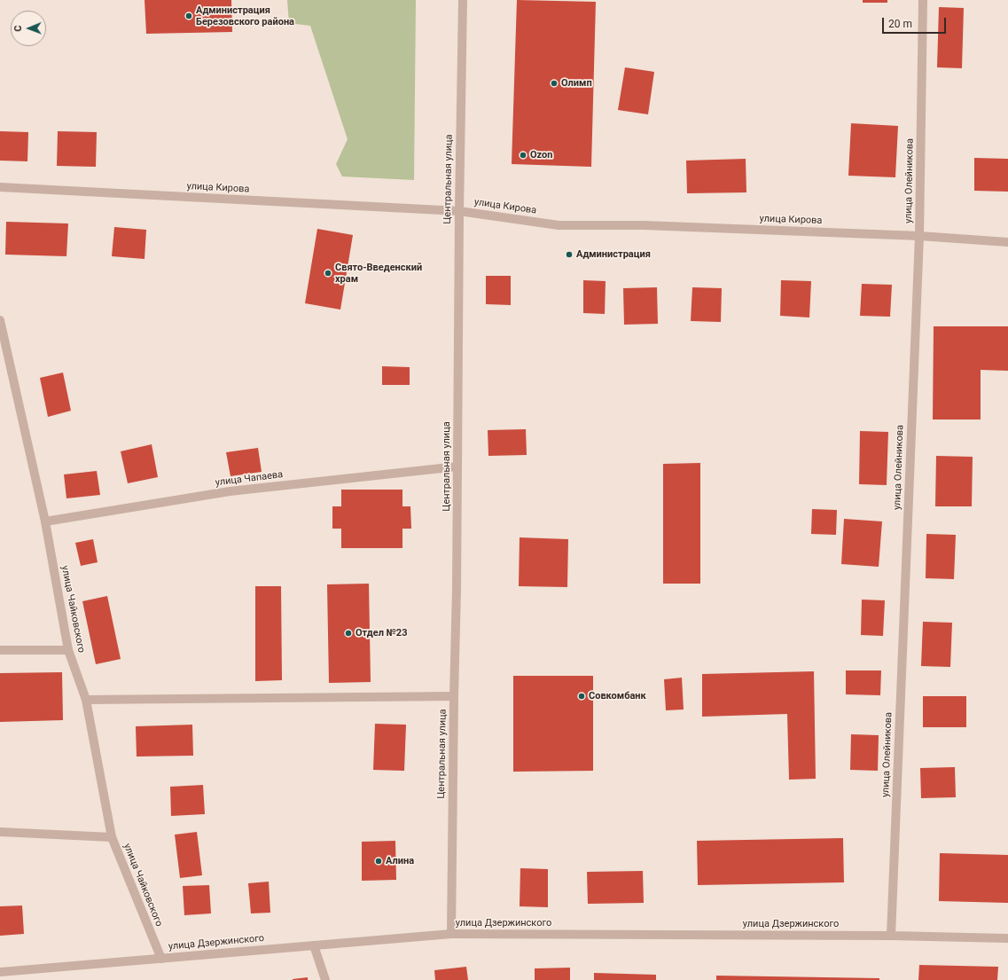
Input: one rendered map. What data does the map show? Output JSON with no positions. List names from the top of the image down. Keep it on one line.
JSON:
{"streets":{"street":["Центральная улица","улица Олейникова","улица Кирова","улица Чапаева","улица Чайковского","улица Дзержинского"]},"crossings":[["Центральная улица","улица Кирова"],["Центральная улица","улица Чапаева"],["Центральная улица","улица Дзержинского"],["улица Олейникова","улица Кирова"],["улица Олейникова","улица Дзержинского"],["улица Чапаева","улица Чайковского"],["улица Чайковского","улица Дзержинского"]],"places":["Администрация Березовского района","Олимп","Ozon","Администрация","Свято-Введенский храм","Отдел №23","Совкомбанк","Алина"],"scale_bar":"20 m","north":"left"}
